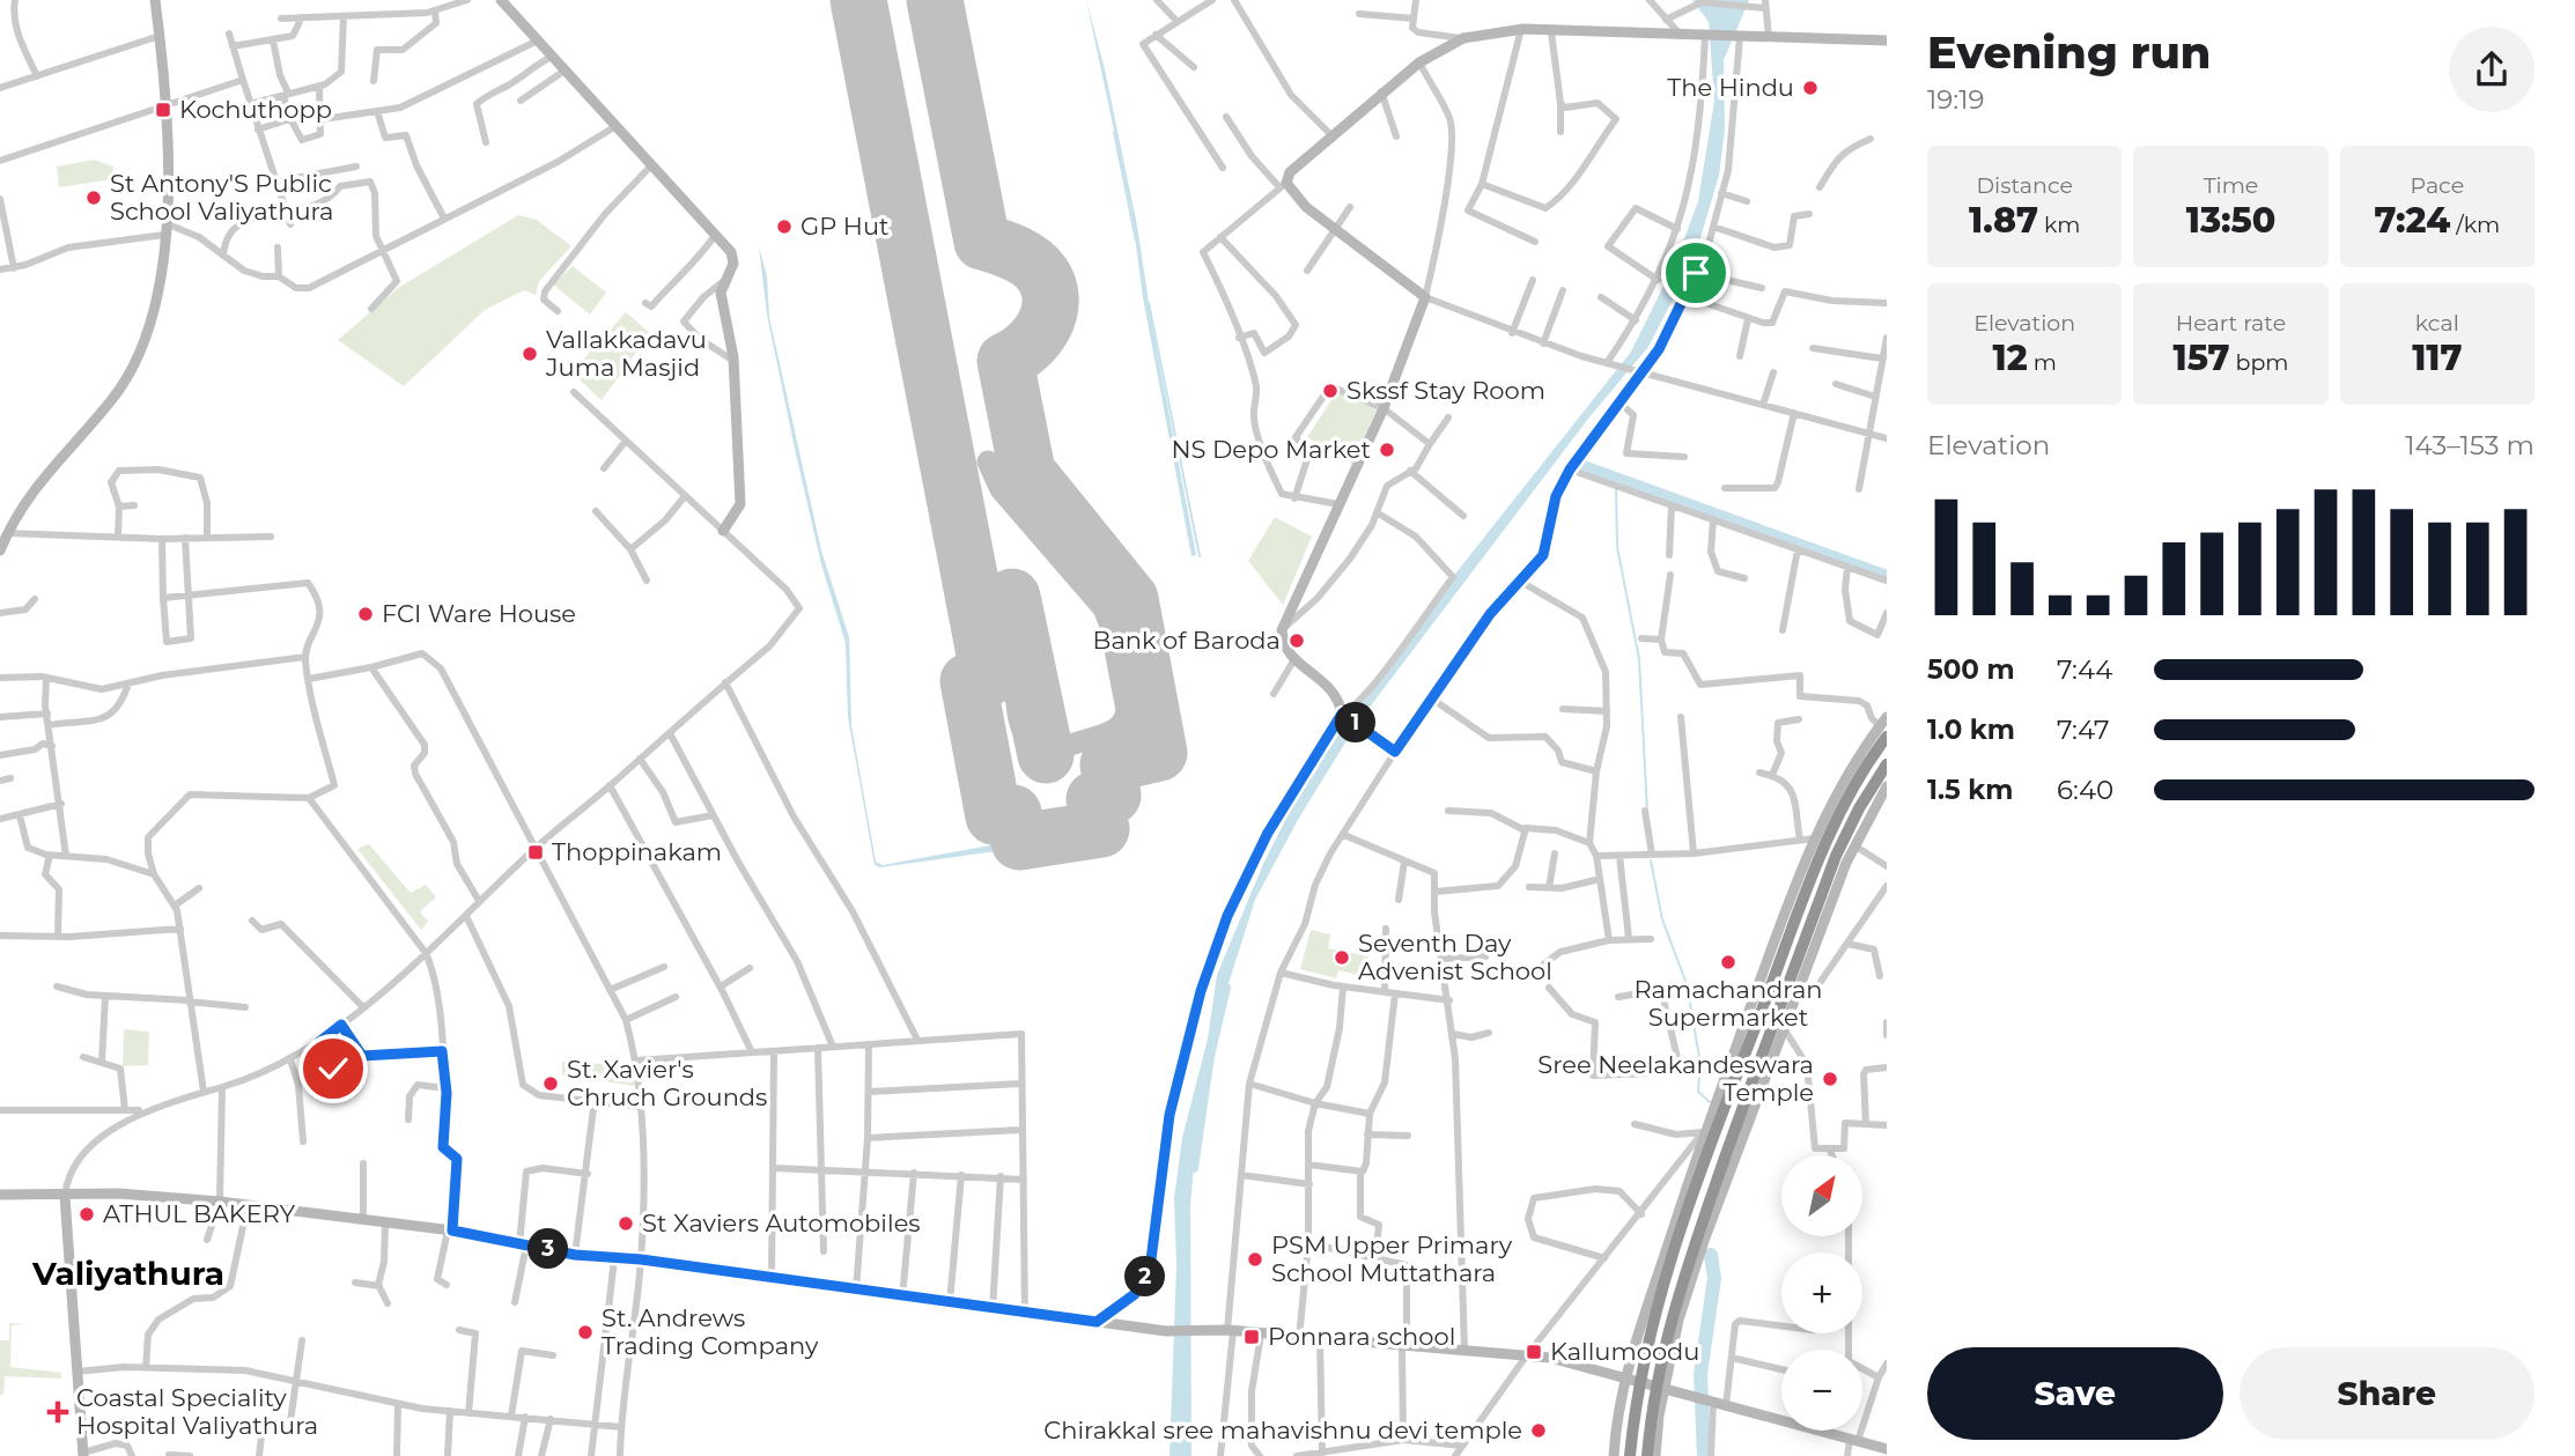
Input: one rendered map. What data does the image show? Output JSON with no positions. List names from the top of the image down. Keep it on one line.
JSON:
{"districts":["Valiyathura"],"places":{"other":["The Hindu","St Antony'S Public School Valiyathura","GP Hut","Vallakkadavu Juma Masjid","Skssf Stay Room","NS Depo Market","FCI Ware House","Bank of Baroda","Seventh Day Advenist School","Ramachandran Supermarket","Sree Neelakandeswara Temple","St. Xavier's Chruch Grounds","ATHUL BAKERY","St Xaviers Automobiles","PSM Upper Primary School Muttathara","St. Andrews Trading Company","Chirakkal sree mahavishnu devi temple"],"transit":["Kochuthopp","Thoppinakam","Ponnara school","Kallumoodu"],"health":["Coastal Speciality Hospital Valiyathura"]},"north":"top right","page":{"heading":["Evening run","19:19"],"stats":[["Distance","1.87 km"],["Time","13:50"],["Pace","7:24 /km"],["Elevation","12 m"],["Heart rate","157 bpm"],["kcal","117"]],"chart":["Elevation","143–153 m"],"list":[{"name":"500 m","note":"7:44"},{"name":"1.0 km","note":"7:47"},{"name":"1.5 km","note":"6:40"}],"pins":["1","3","2"],"map_buttons":["+","−"],"buttons":["Save","Share"]}}
